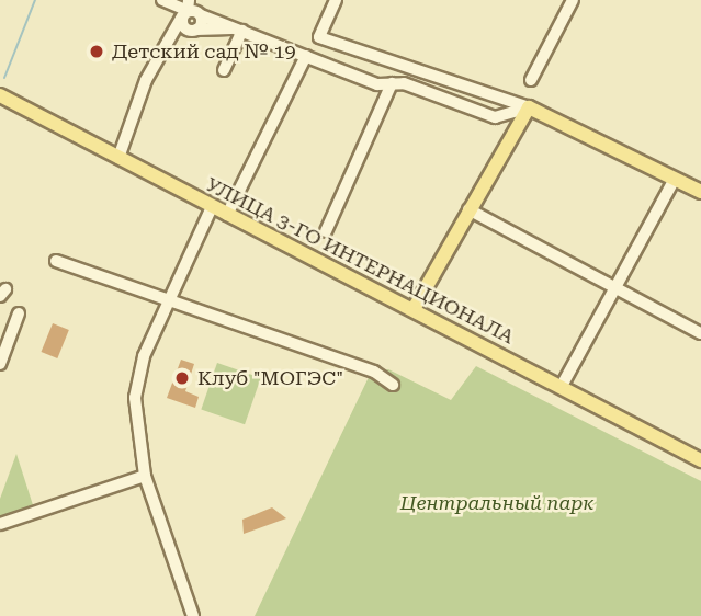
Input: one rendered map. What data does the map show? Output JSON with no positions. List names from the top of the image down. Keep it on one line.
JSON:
{"streets":{"main road":["УЛИЦА 3-ГО ИНТЕРНАЦИОНАЛА"]},"parks":["Центральный парк"],"places":["Детский сад № 19","Клуб \"МОГЭС\""]}
